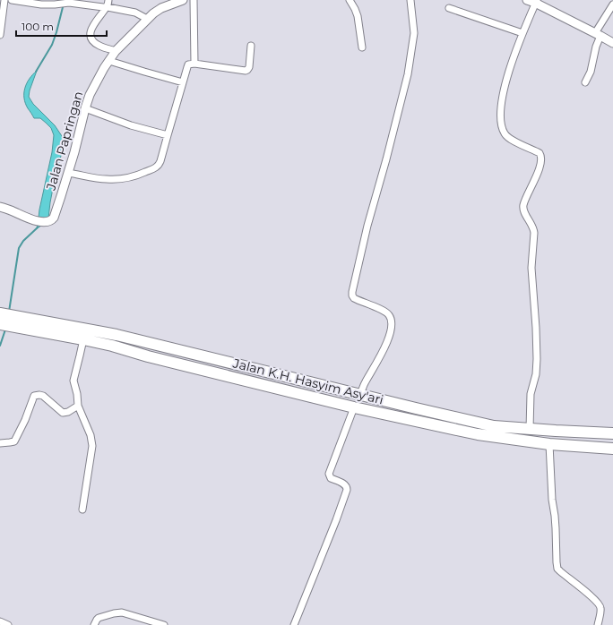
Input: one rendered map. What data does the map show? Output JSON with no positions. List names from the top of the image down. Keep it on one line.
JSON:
{"streets":{"highway":["Jalan K.H. Hasyim Asy'ari"],"street":["Jalan Papringan"]},"scale_bar":"100 m"}
